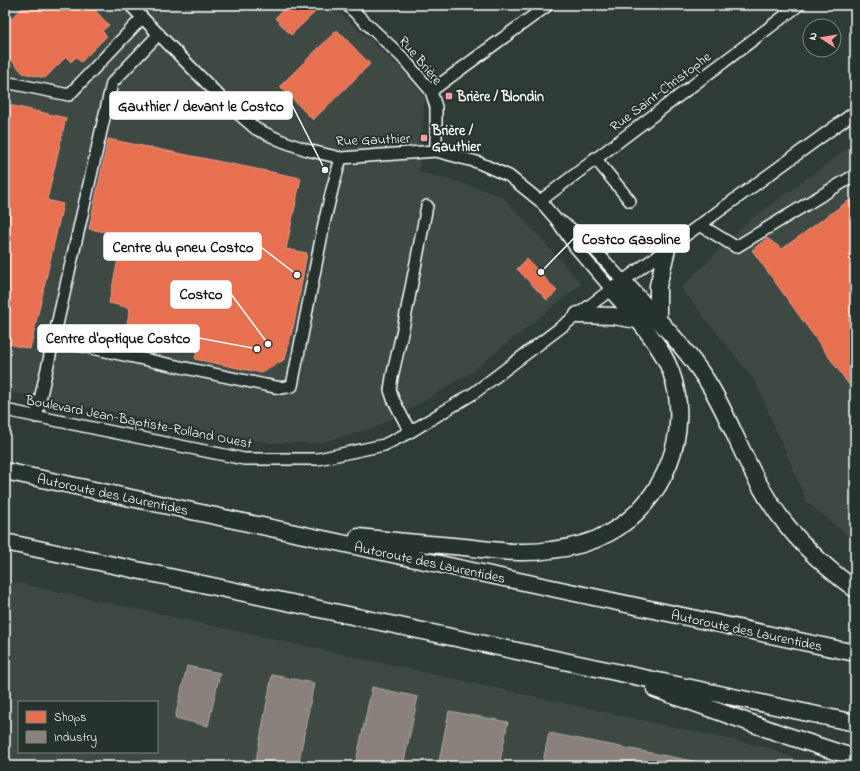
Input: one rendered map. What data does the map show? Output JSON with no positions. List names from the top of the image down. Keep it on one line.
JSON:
{"streets":{"highway":["Autoroute des Laurentides"],"street":["Rue Brière","Rue Saint-Christophe","Rue Gauthier","Boulevard Jean-Baptiste-Rolland Ouest"]},"crossings":[["Rue Brière","Rue Gauthier"],["Rue Saint-Christophe","Rue Gauthier"],["Rue Gauthier","Boulevard Jean-Baptiste-Rolland Ouest"]],"places":{"transit":["Brière / Blondin","Brière / Gauthier"],"other":["Gauthier / devant le Costco","Costco Gasoline","Centre du pneu Costco","Costco","Centre d'optique Costco"]},"legend":["Shops","Industry"],"north":"left"}
